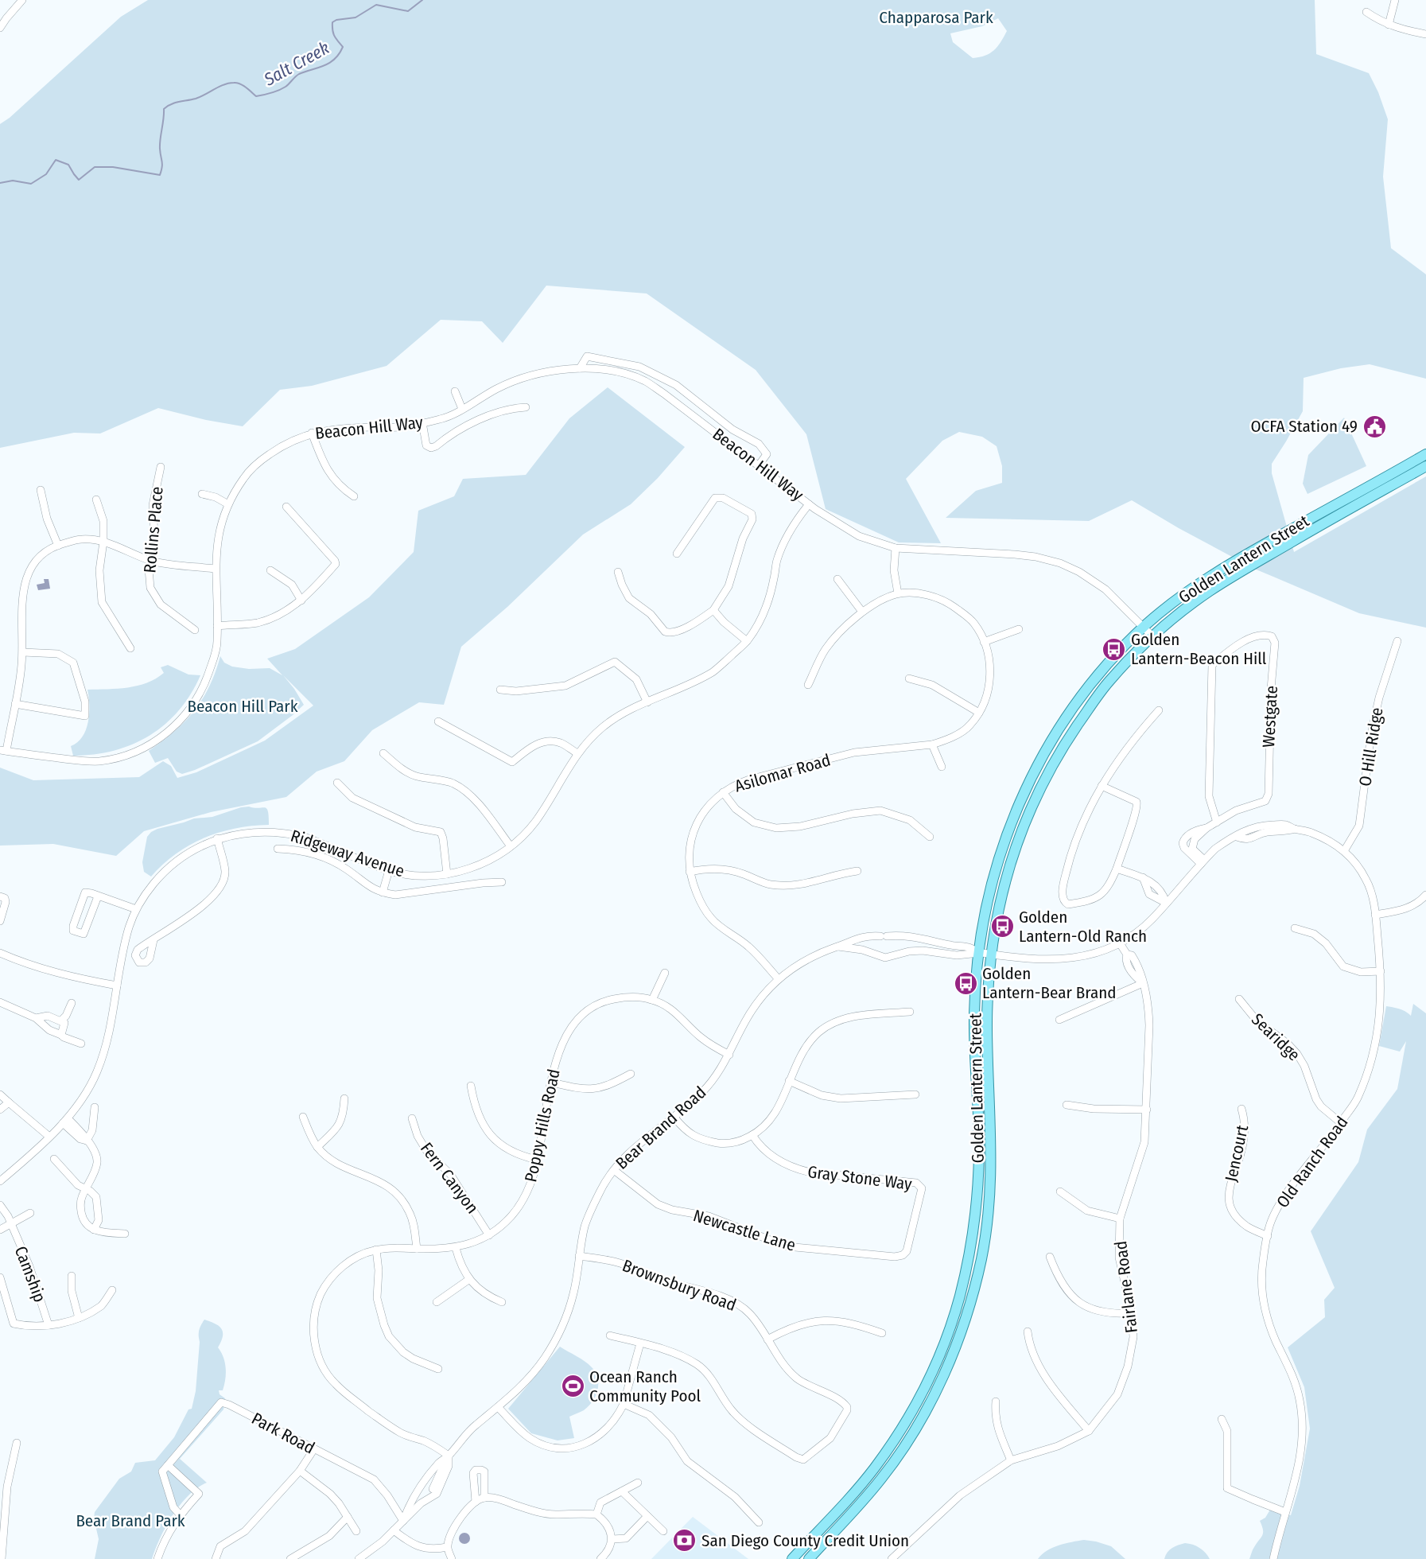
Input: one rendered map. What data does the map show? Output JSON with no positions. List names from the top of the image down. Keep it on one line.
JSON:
{"streets":{"main road":["Golden Lantern Street"],"street":["Beacon Hill Way","Rollins Place","Westgate","O Hill Ridge","Asilomar Road","Ridgeway Avenue","Searidge","Poppy Hills Road","Bear Brand Road","Jencourt","Old Ranch Road","Fern Canyon","Gray Stone Way","Newcastle Lane","Camship","Brownsbury Road","Fairlane Road","Park Road"]},"crossings":[["Beacon Hill Way","Golden Lantern Street"],["Beacon Hill Way","Ridgeway Avenue"],["Golden Lantern Street","Bear Brand Road"],["Golden Lantern Street","Old Ranch Road"],["Westgate","Old Ranch Road"],["O Hill Ridge","Old Ranch Road"],["Asilomar Road","Bear Brand Road"],["Searidge","Old Ranch Road"],["Poppy Hills Road","Bear Brand Road"],["Poppy Hills Road","Fern Canyon"],["Bear Brand Road","Old Ranch Road"],["Bear Brand Road","Newcastle Lane"],["Bear Brand Road","Brownsbury Road"],["Bear Brand Road","Park Road"],["Jencourt","Old Ranch Road"],["Old Ranch Road","Fairlane Road"],["Gray Stone Way","Newcastle Lane"]],"water":["Salt Creek"],"parks":["Chapparosa Park","Beacon Hill Park","Bear Brand Park"],"places":{"public building":["OCFA Station 49"],"bus stop":["Golden Lantern-Beacon Hill","Golden Lantern-Old Ranch","Golden Lantern-Bear Brand"],"sports":["Ocean Ranch Community Pool"],"bank":["San Diego County Credit Union"]}}
